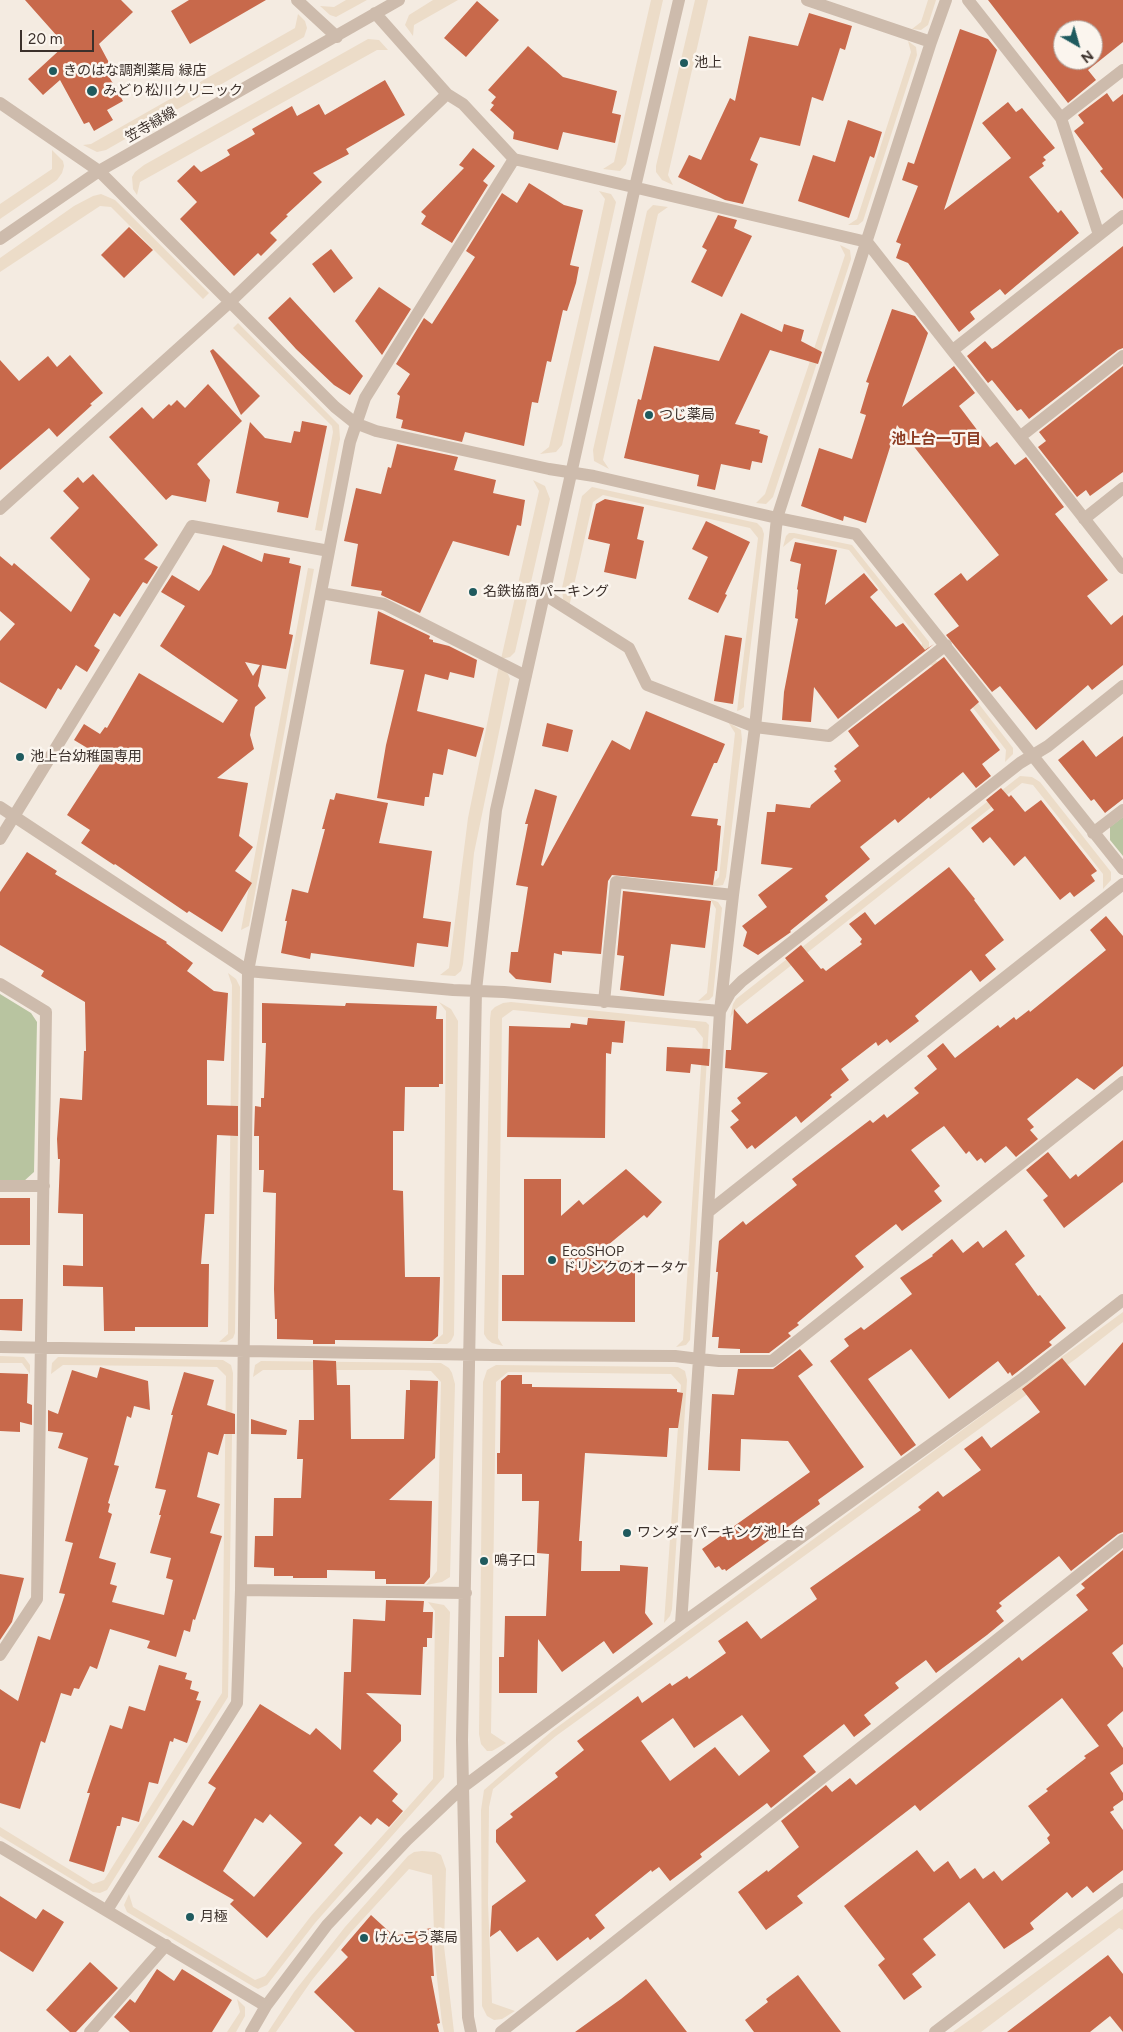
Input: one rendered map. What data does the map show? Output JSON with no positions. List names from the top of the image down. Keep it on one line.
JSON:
{"streets":{"street":["笠寺緑線"]},"districts":["池上台一丁目"],"places":["池上","きのはな調剤薬局 緑店","みどり松川クリニック","つじ薬局","名鉄協商パーキング","池上台幼稚園専用","EcoSHOP ドリンクのオータケ","ワンダーパーキング池上台","鳴子口","月極","けんこう薬局"],"scale_bar":"20 m","north":"bottom right"}
